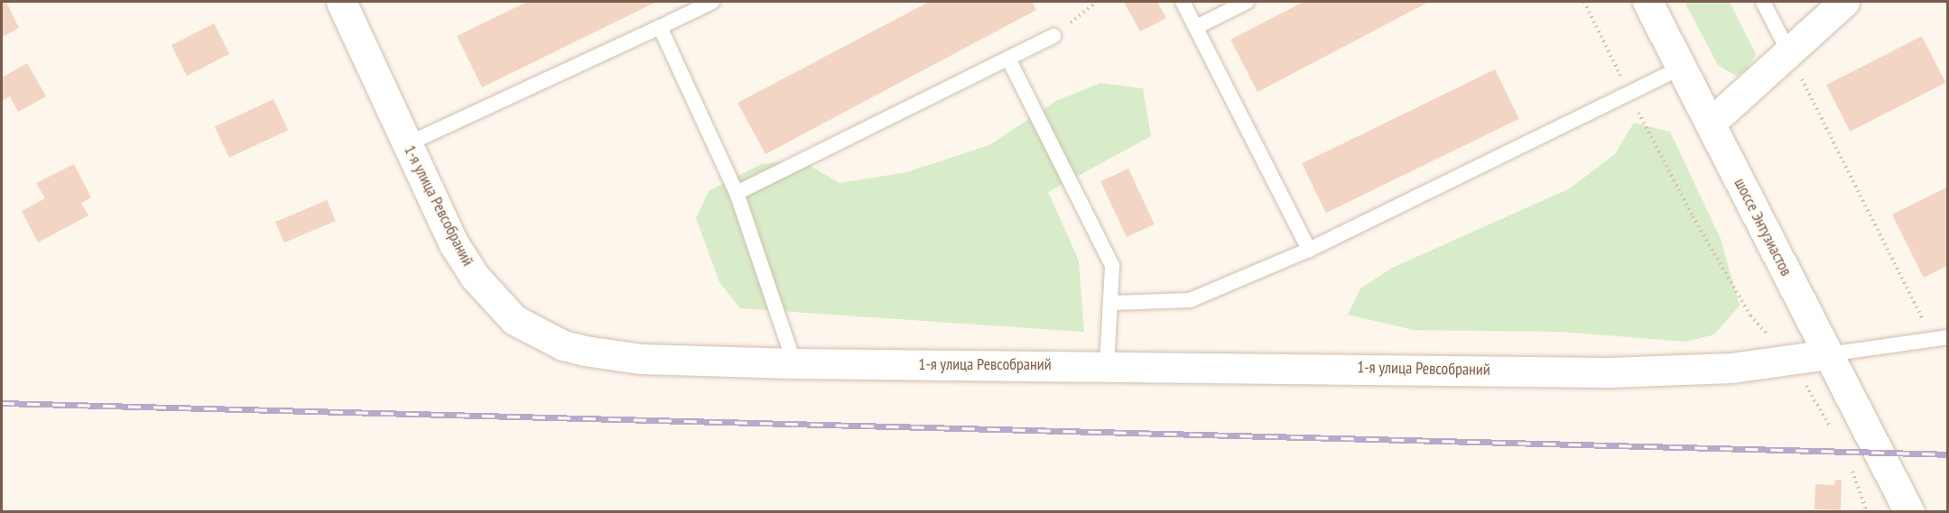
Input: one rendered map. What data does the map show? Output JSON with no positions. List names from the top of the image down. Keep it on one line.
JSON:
{"streets":{"street":["1-я улица Ревсобраний","шоссе Энтузиастов"]},"crossings":[["1-я улица Ревсобраний","шоссе Энтузиастов"]]}
